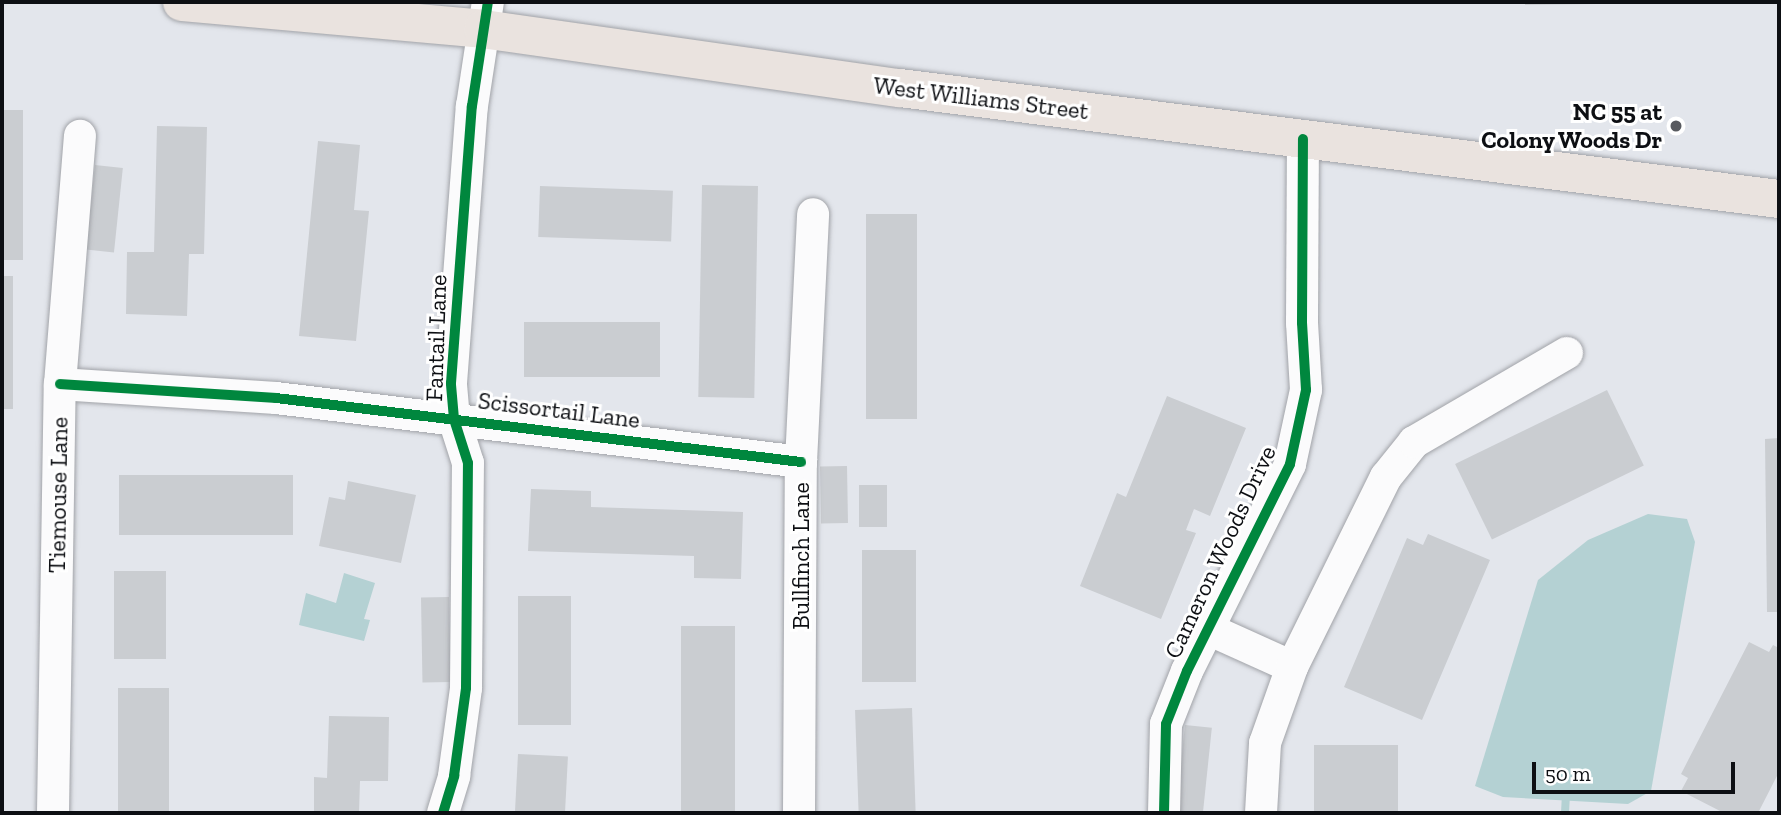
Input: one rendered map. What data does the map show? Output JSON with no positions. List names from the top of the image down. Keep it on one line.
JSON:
{"streets":{"main road":["West Williams Street"],"street":["Fantail Lane","Scissortail Lane","Tiemouse Lane","Cameron Woods Drive","Bullfinch Lane"]},"crossings":[["West Williams Street","Fantail Lane"],["West Williams Street","Cameron Woods Drive"],["Fantail Lane","Scissortail Lane"],["Scissortail Lane","Tiemouse Lane"],["Scissortail Lane","Bullfinch Lane"]],"places":["NC 55 at Colony Woods Dr"],"scale_bar":"50 m"}
